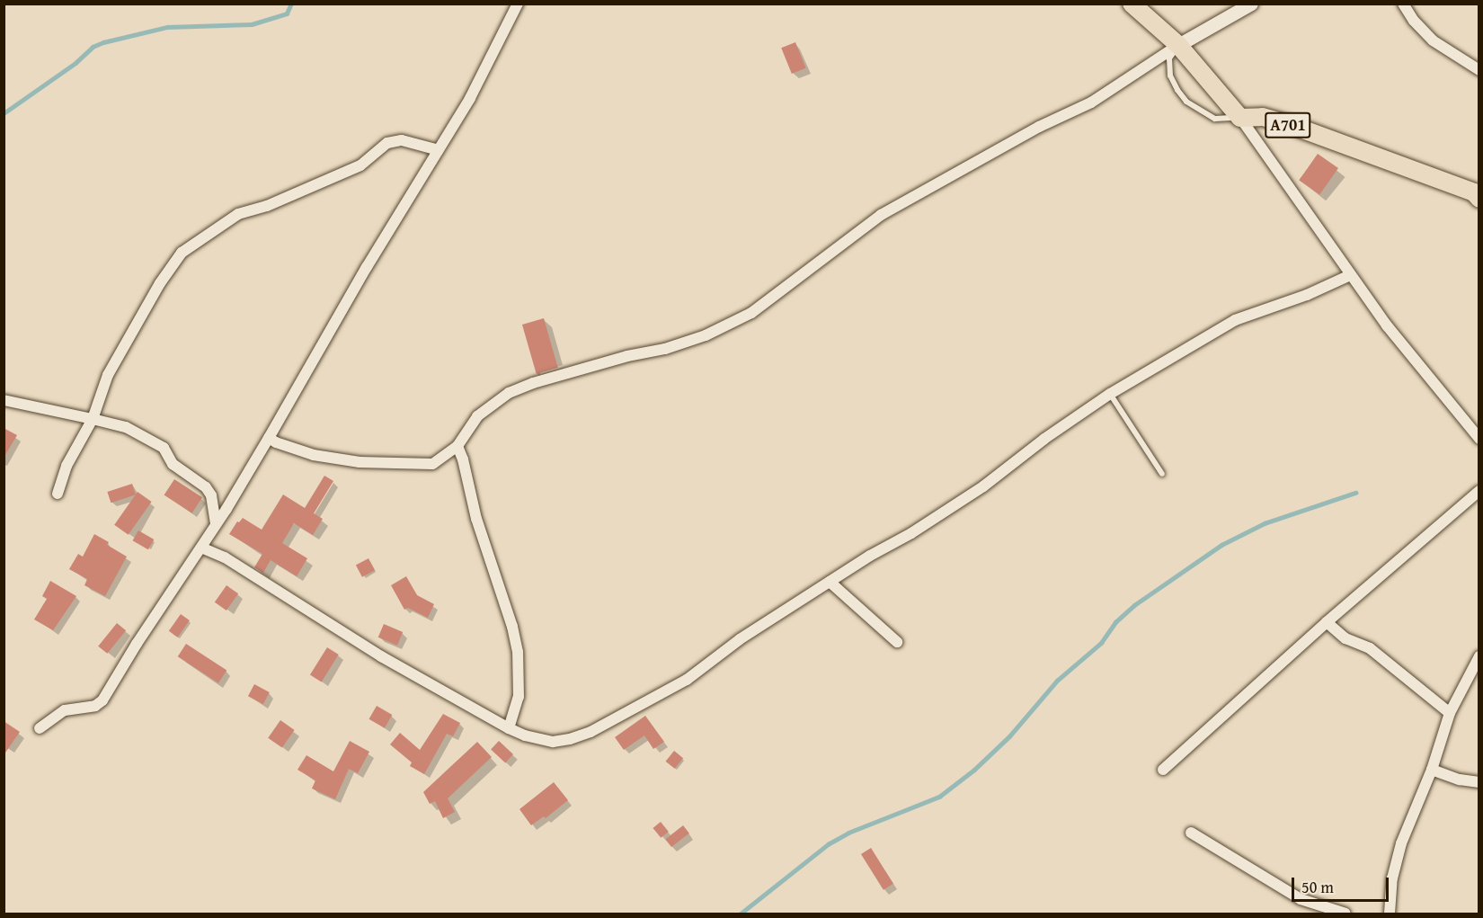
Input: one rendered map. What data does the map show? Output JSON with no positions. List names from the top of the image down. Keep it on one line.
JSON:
{"streets":{"main road":["A701"]},"scale_bar":"50 m"}
